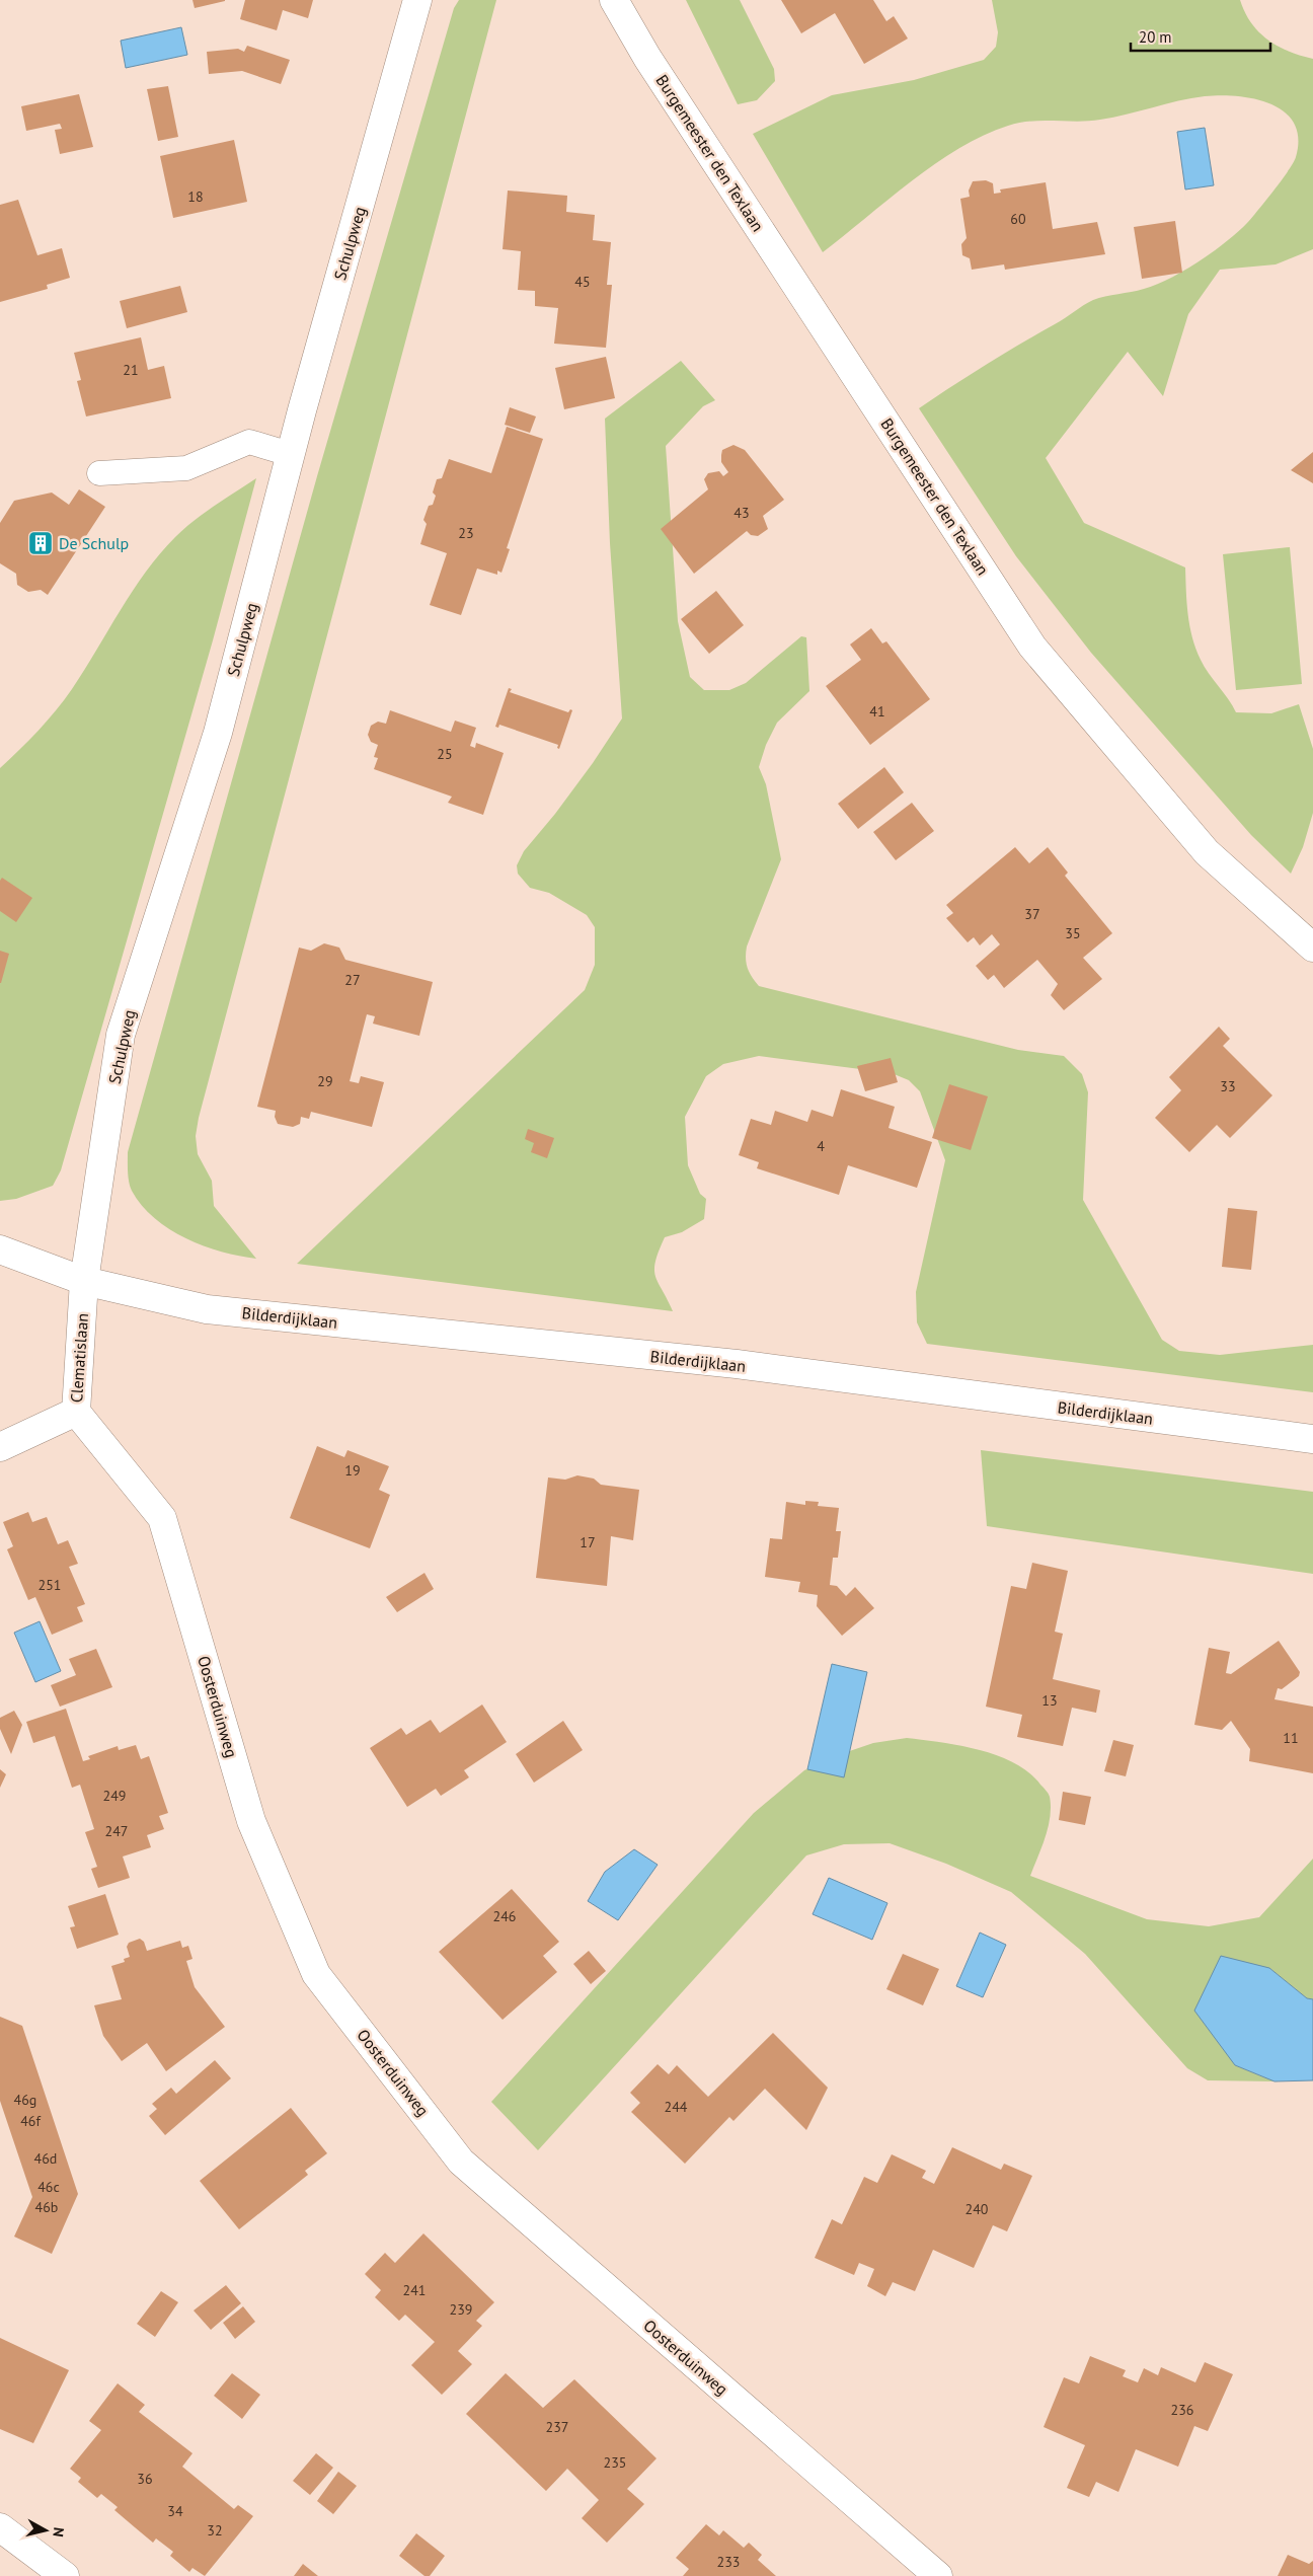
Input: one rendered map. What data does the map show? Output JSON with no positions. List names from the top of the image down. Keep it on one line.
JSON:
{"streets":{"street":["Burgemeester den Texlaan","Schulpweg","Bilderdijklaan","Clematislaan","Oosterduinweg"]},"crossings":[["Schulpweg","Bilderdijklaan"],["Schulpweg","Clematislaan"],["Bilderdijklaan","Clematislaan"],["Clematislaan","Oosterduinweg"]],"places":{"building":["De Schulp"]},"house_numbers":["18","60","45","21","43","23","41","25","37","35","27","29","33","4","19","17","251","13","11","249","247","246","46g","244","46f","46d","46c","46b","240","241","239","236","237","235","36","34","32","233"],"scale_bar":"20 m","north":"right"}
